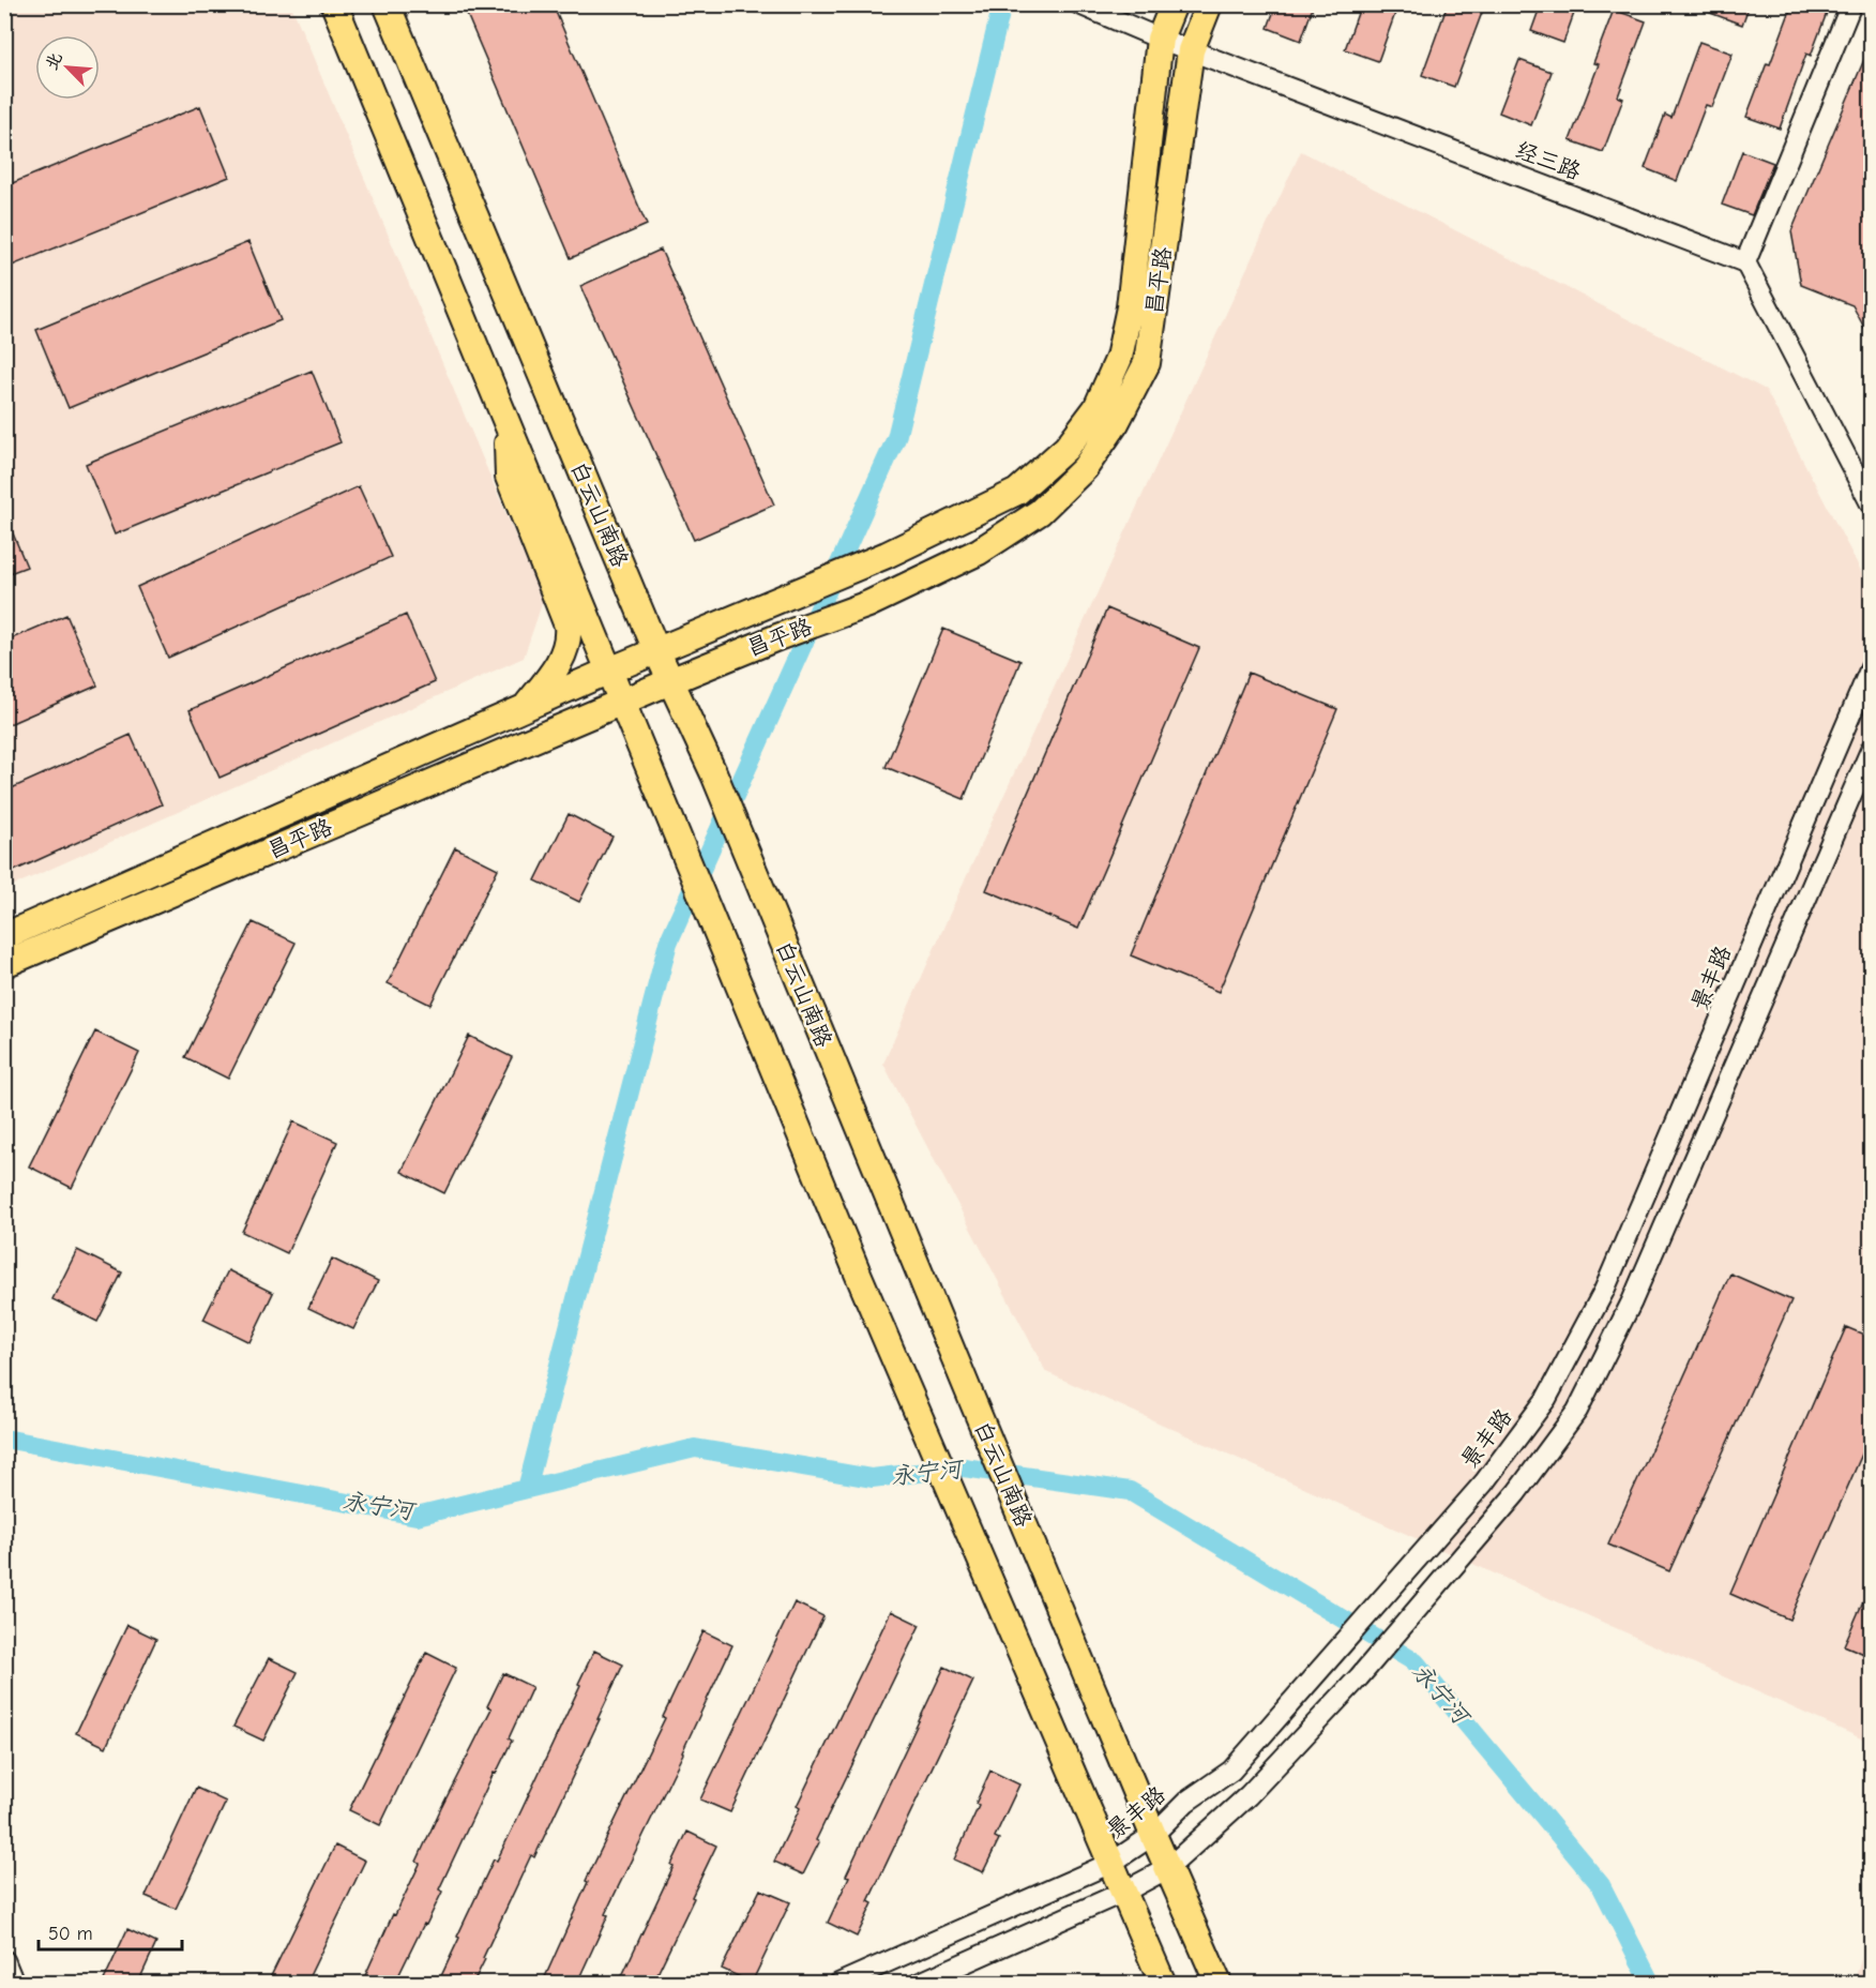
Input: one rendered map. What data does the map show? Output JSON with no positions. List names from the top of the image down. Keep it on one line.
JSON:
{"streets":{"main road":["昌平路","白云山南路"],"street":["经三路","景丰路"]},"crossings":[["经三路","昌平路"],["昌平路","白云山南路"],["白云山南路","景丰路"]],"water":["永宁河"],"scale_bar":"50 m","north":"top left"}
